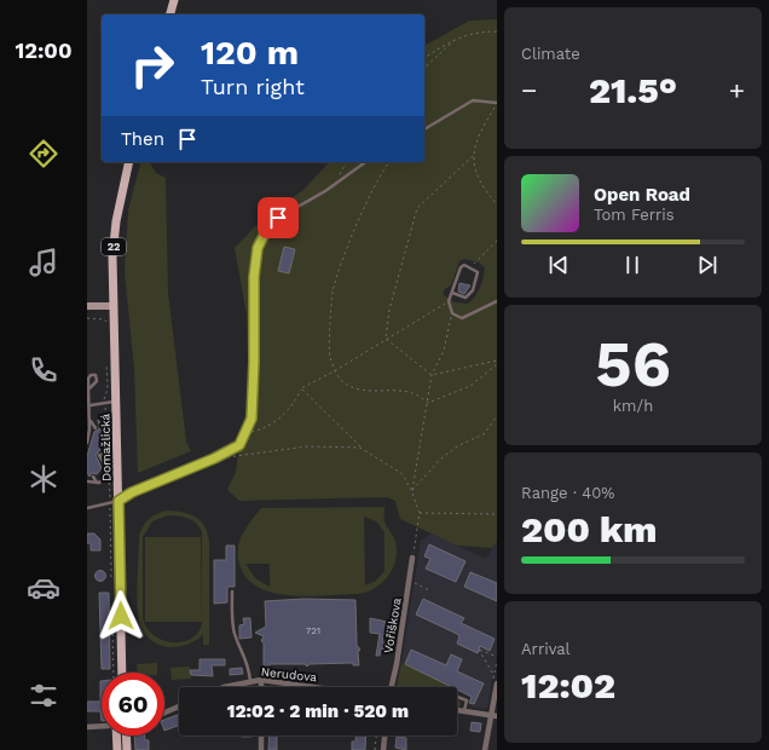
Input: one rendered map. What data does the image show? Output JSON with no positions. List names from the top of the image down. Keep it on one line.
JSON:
{"streets":{"main road":["22","Domažlická"],"street":["Voříškova","Nerudova"]},"crossings":[["22","Domažlická"]],"house_numbers":["721"],"page":{"tabs":"12:00","tile":["Climate",["56","km/h"],["Range · 40%","200 km"],["Arrival","12:02"]],"turn":["120 m","Turn right"],"heat":["−","21.5°","+"],"then":"Then","song":["Open Road","Tom Ferris"],"limit":"60","trip":"12:02 · 2 min · 520 m"}}
